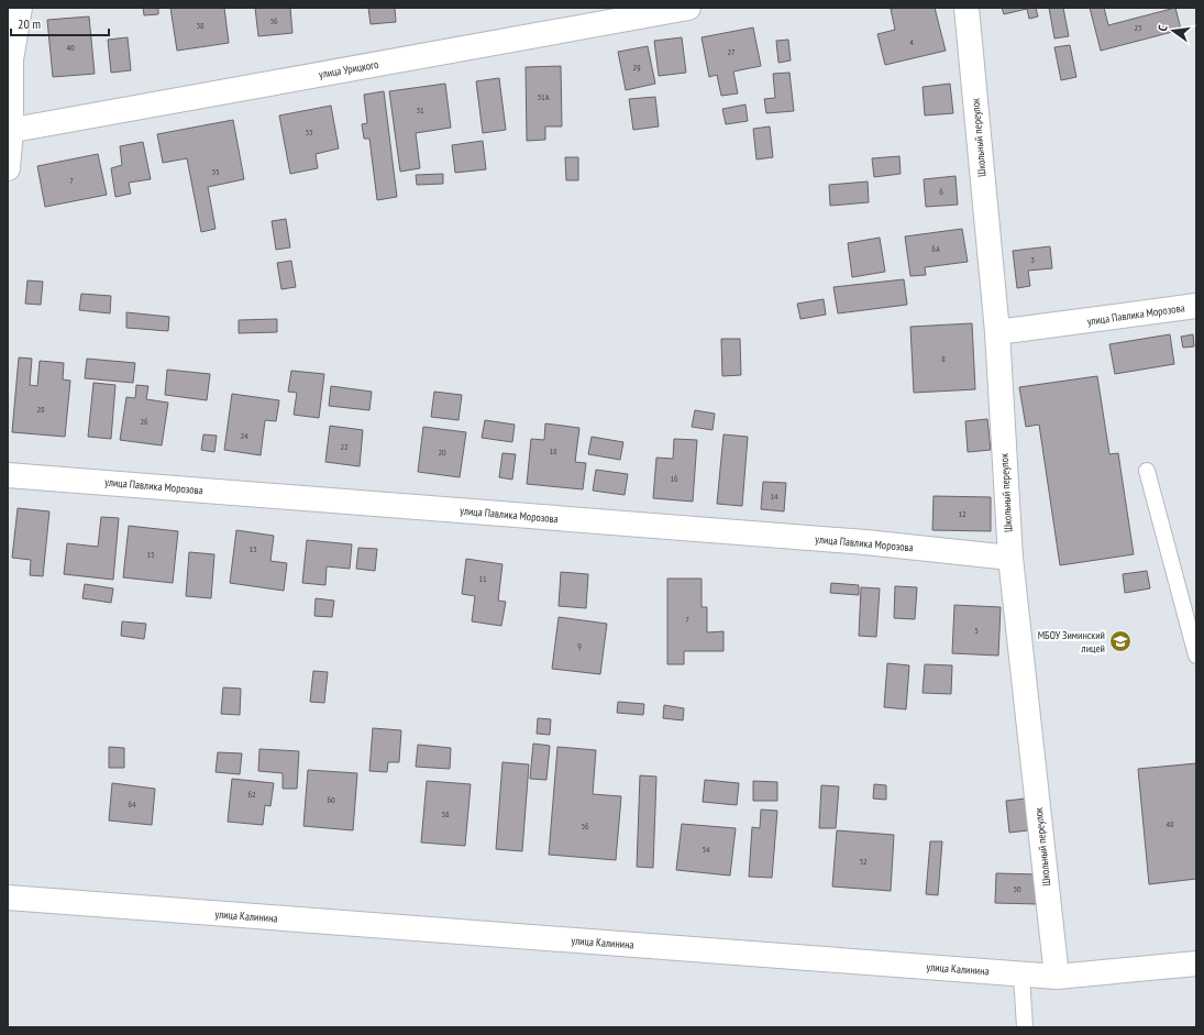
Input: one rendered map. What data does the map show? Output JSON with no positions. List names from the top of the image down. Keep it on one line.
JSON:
{"streets":{"street":["улица Урицкого","Школьный переулок","улица Павлика Морозова","улица Калинина"]},"crossings":[["Школьный переулок","улица Павлика Морозова"],["Школьный переулок","улица Калинина"]],"places":{"school or university":["МБОУ Зиминский лицей"]},"house_numbers":["36","38","23","4","40","27","29","31А","31","33","35","7","6","6А","3","8","28","26","24","22","18","20","16","14","12","13","15","11","7","5","9","62","60","64","58","48","56","54","52","50"],"scale_bar":"20 m","north":"left"}
